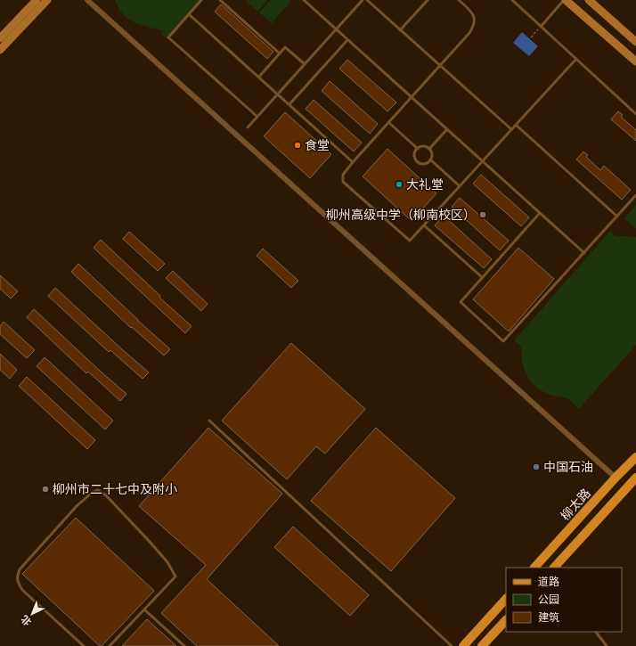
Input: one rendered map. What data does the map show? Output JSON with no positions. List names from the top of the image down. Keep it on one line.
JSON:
{"streets":{"main road":["柳太路"]},"places":["食堂","大礼堂","柳州高级中学（柳南校区）","中国石油","柳州市二十七中及附小"],"legend":["道路","公园","建筑"],"north":"bottom left"}
